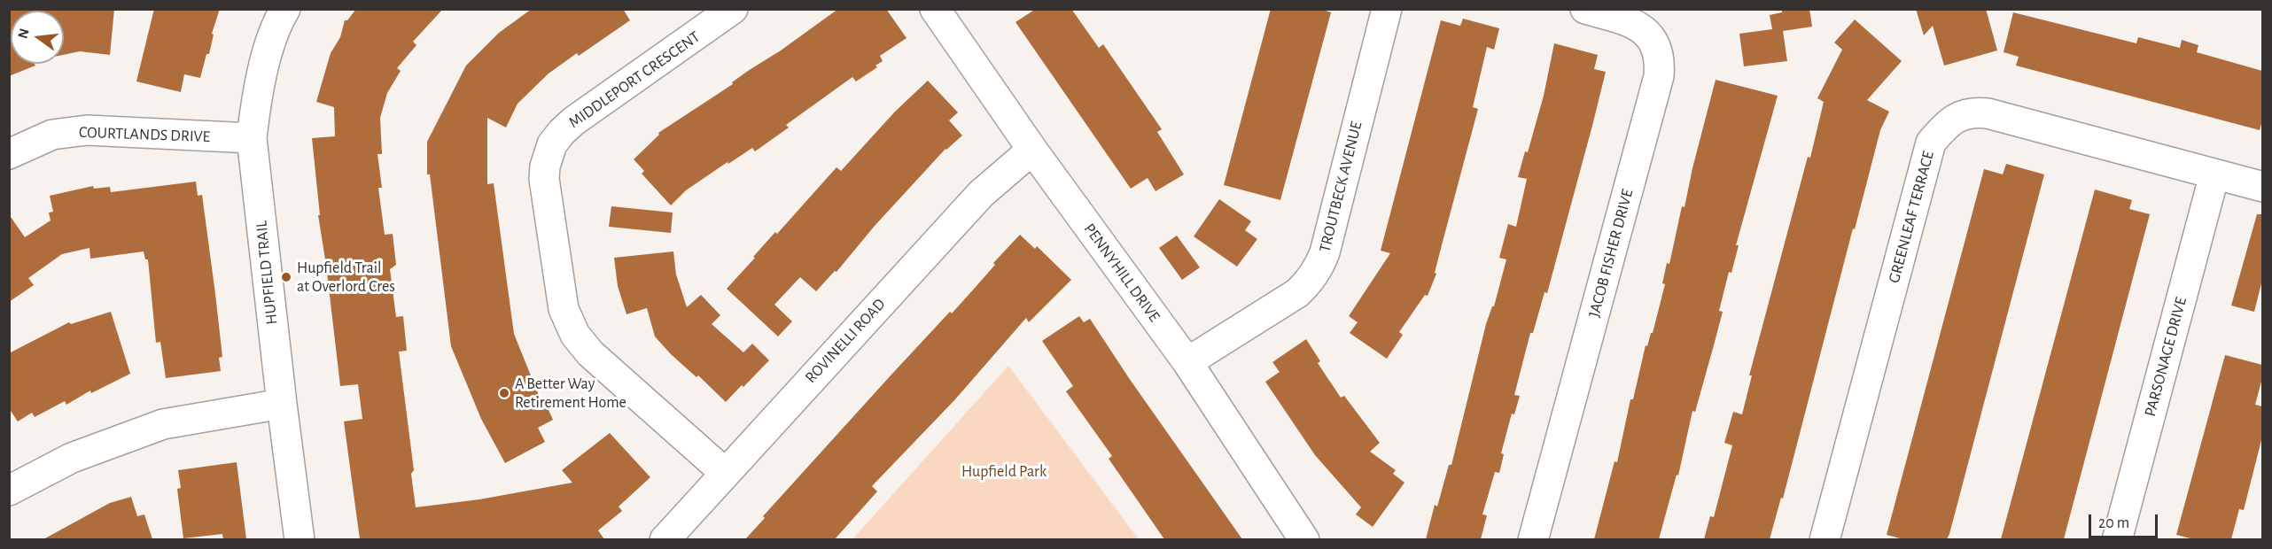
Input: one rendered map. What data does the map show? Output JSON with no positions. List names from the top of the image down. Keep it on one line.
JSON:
{"streets":{"street":["MIDDLEPORT CRESCENT","COURTLANDS DRIVE","TROUTBECK AVENUE","GREENLEAF TERRACE","JACOB FISHER DRIVE","HUPFIELD TRAIL","PENNYHILL DRIVE","ROVINELLI ROAD","PARSONAGE DRIVE"]},"crossings":[["MIDDLEPORT CRESCENT","ROVINELLI ROAD"],["COURTLANDS DRIVE","HUPFIELD TRAIL"],["TROUTBECK AVENUE","PENNYHILL DRIVE"],["GREENLEAF TERRACE","PARSONAGE DRIVE"],["PENNYHILL DRIVE","ROVINELLI ROAD"]],"parks":["Hupfield Park"],"places":["Hupfield Trail at Overlord Cres","A Better Way Retirement Home"],"scale_bar":"20 m","north":"left"}
